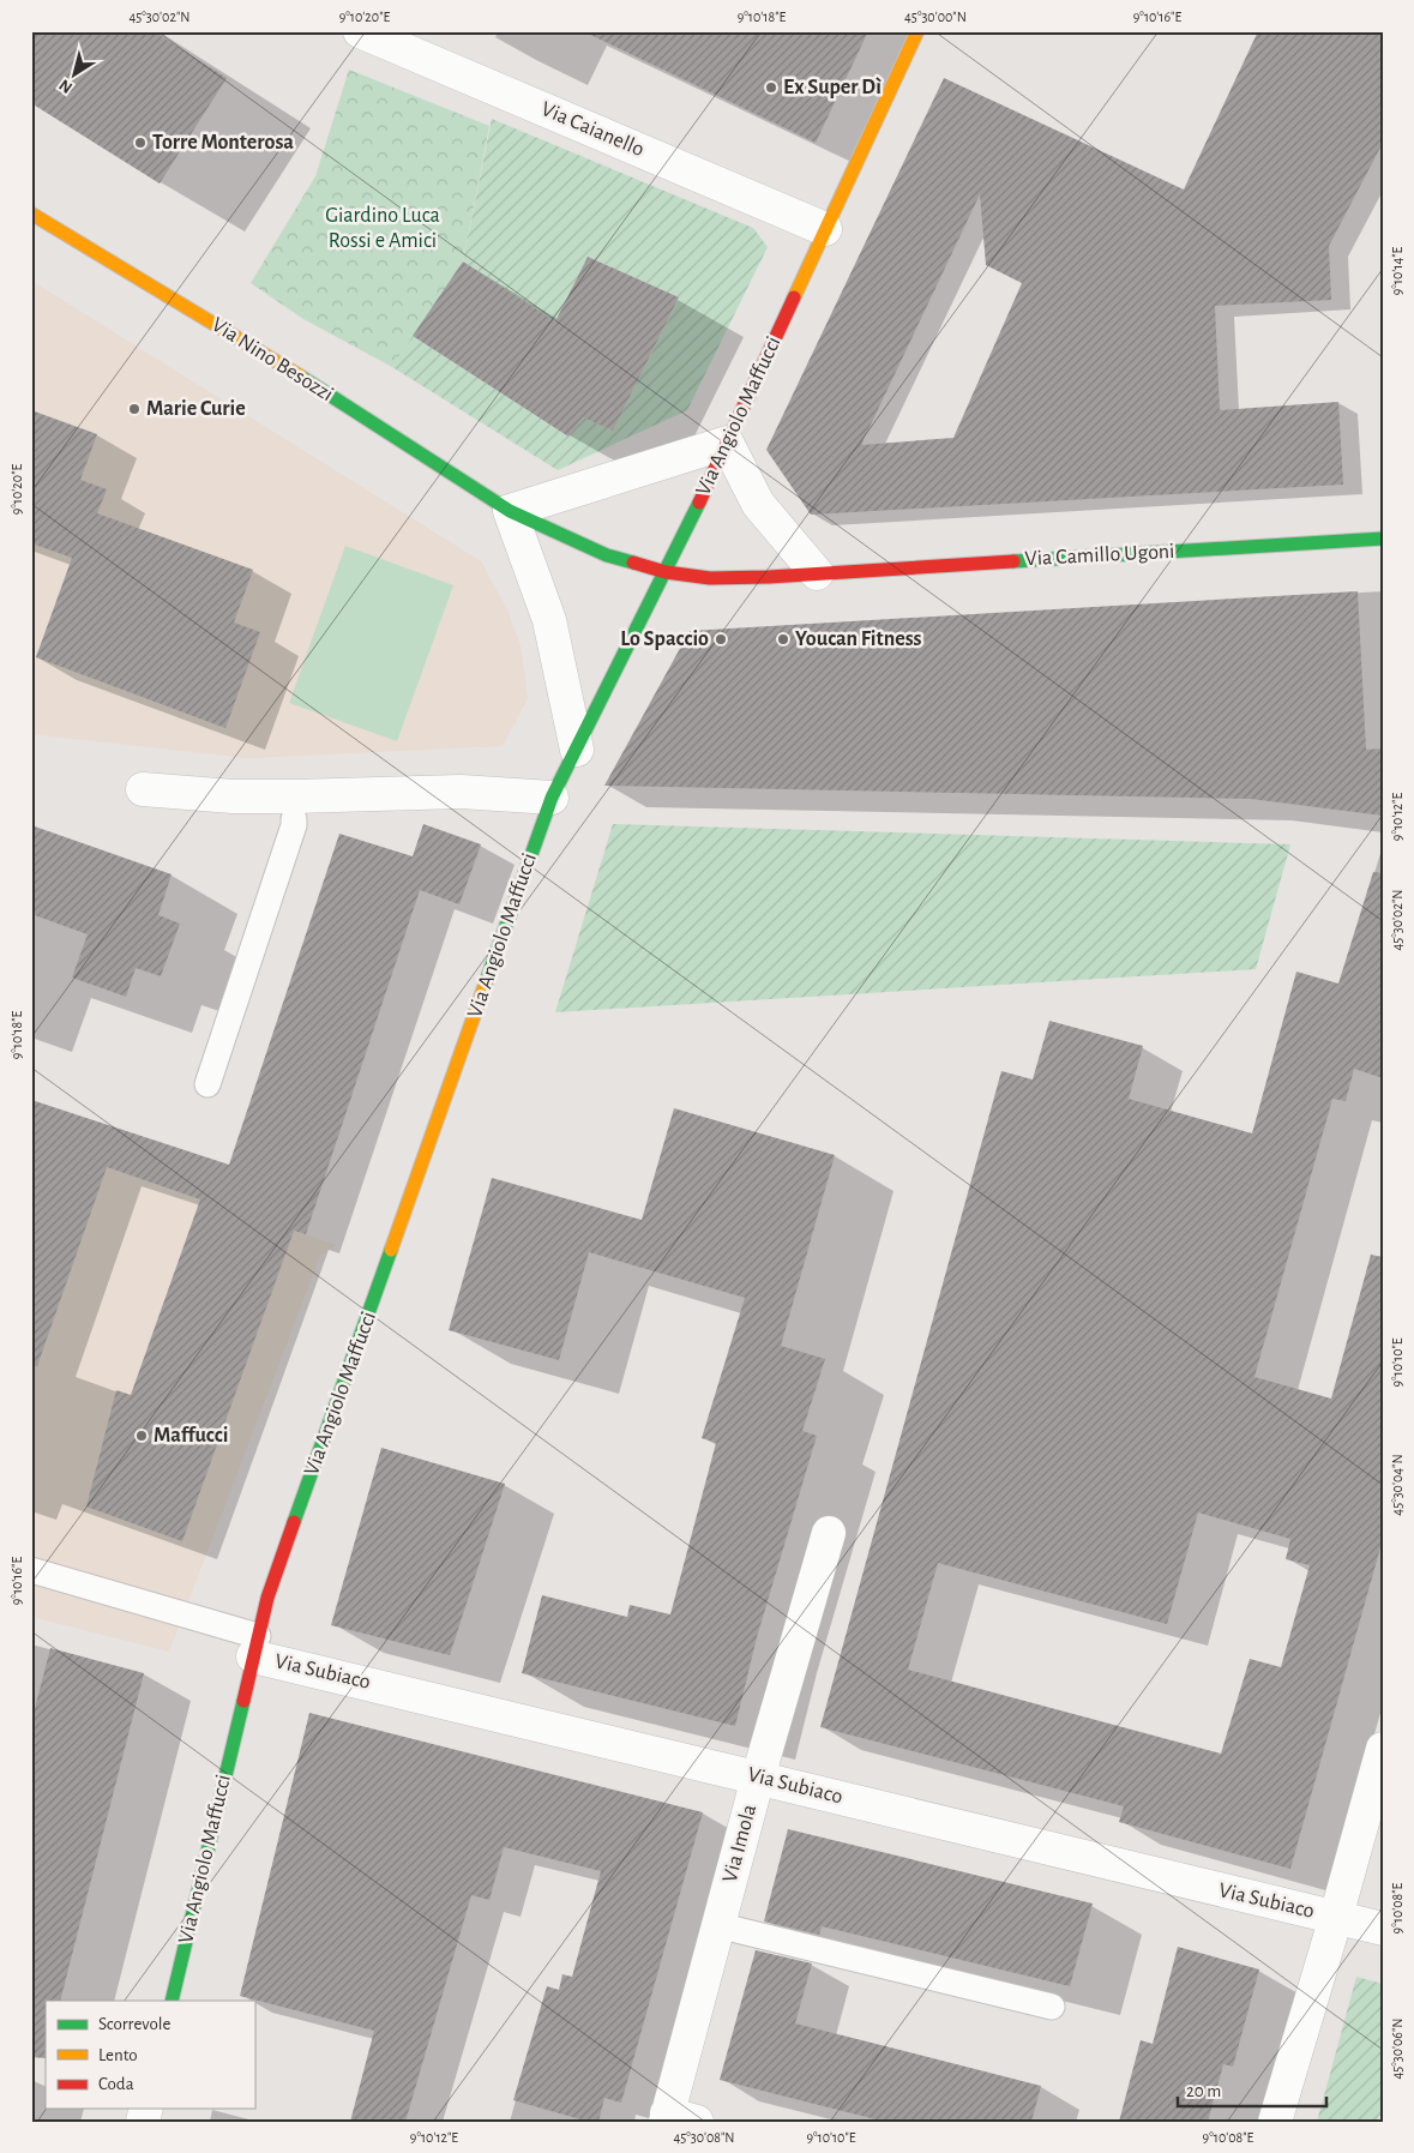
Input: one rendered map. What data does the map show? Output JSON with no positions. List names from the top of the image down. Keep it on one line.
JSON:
{"streets":{"street":["Via Caianello","Via Nino Besozzi","Via Angiolo Maffucci","Via Camillo Ugoni","Via Subiaco","Via Imola"]},"crossings":[["Via Caianello","Via Angiolo Maffucci"],["Via Nino Besozzi","Via Angiolo Maffucci"],["Via Nino Besozzi","Via Camillo Ugoni"],["Via Angiolo Maffucci","Via Camillo Ugoni"],["Via Angiolo Maffucci","Via Subiaco"],["Via Subiaco","Via Imola"]],"parks":["Giardino Luca Rossi e Amici"],"places":["Ex Super Dì","Torre Monterosa","Marie Curie","Lo Spaccio","Youcan Fitness","Maffucci"],"legend":["Scorrevole","Lento","Coda"],"scale_bar":"20 m","north":"bottom left","coordinates":["45°30'02\"N","9°10'20\"E","9°10'18\"E","45°30'00\"N","9°10'16\"E","9°10'14\"E","9°10'12\"E","9°10'10\"E","45°30'04\"N","9°10'08\"E","45°30'06\"N","45°30'08\"N"]}
